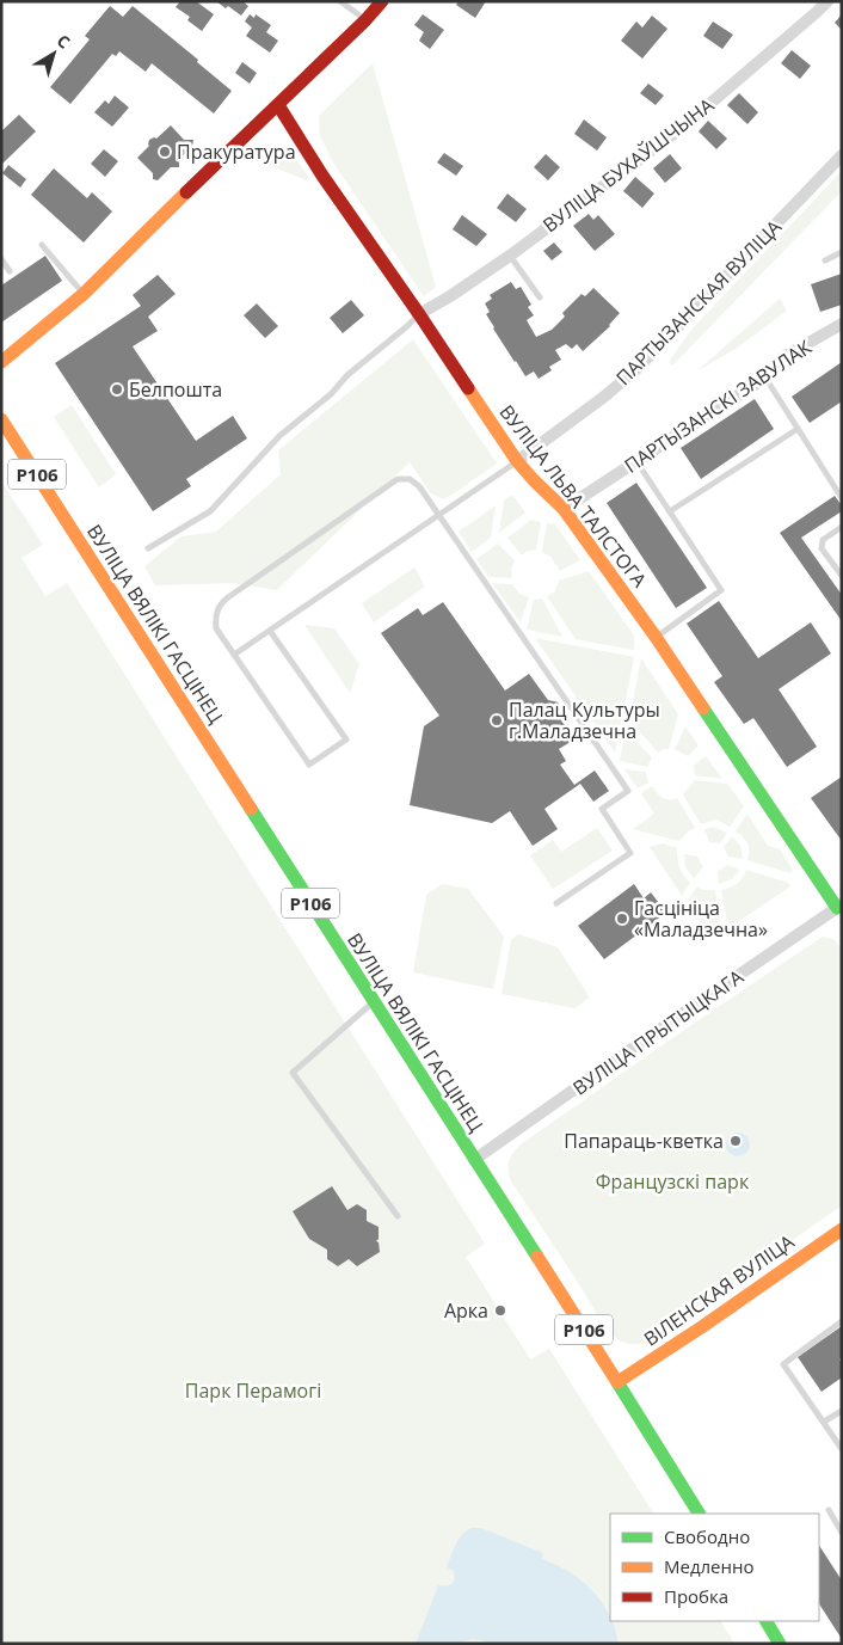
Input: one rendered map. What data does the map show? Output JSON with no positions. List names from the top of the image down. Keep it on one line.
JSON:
{"streets":{"main road":["Р106","ВУЛІЦА ЛЬВА ТАЛСТОГА","ВУЛІЦА ВЯЛІКІ ГАСЦІНЕЦ","ВІЛЕНСКАЯ ВУЛІЦА"],"street":["ВУЛІЦА БУХАЎШЧЫНА","ПАРТЫЗАНСКАЯ ВУЛІЦА","ПАРТЫЗАНСКІ ЗАВУЛАК","ВУЛІЦА ПРЫТЫЦКАГА"]},"crossings":[["ВУЛІЦА БУХАЎШЧЫНА","ВУЛІЦА ЛЬВА ТАЛСТОГА"],["ПАРТЫЗАНСКАЯ ВУЛІЦА","ВУЛІЦА ЛЬВА ТАЛСТОГА"],["ПАРТЫЗАНСКІ ЗАВУЛАК","ВУЛІЦА ЛЬВА ТАЛСТОГА"],["ВУЛІЦА ЛЬВА ТАЛСТОГА","ВУЛІЦА ПРЫТЫЦКАГА"],["ВУЛІЦА ВЯЛІКІ ГАСЦІНЕЦ","ВУЛІЦА ПРЫТЫЦКАГА"],["ВУЛІЦА ВЯЛІКІ ГАСЦІНЕЦ","ВІЛЕНСКАЯ ВУЛІЦА"]],"parks":["Французскі парк","Парк Перамогі"],"places":["Пракуратура","Белпошта","Палац Культуры г.Маладзечна","Гасцініца «Маладзечна»","Папараць-кветка","Арка"],"legend":["Свободно","Медленно","Пробка"],"north":"top right"}
